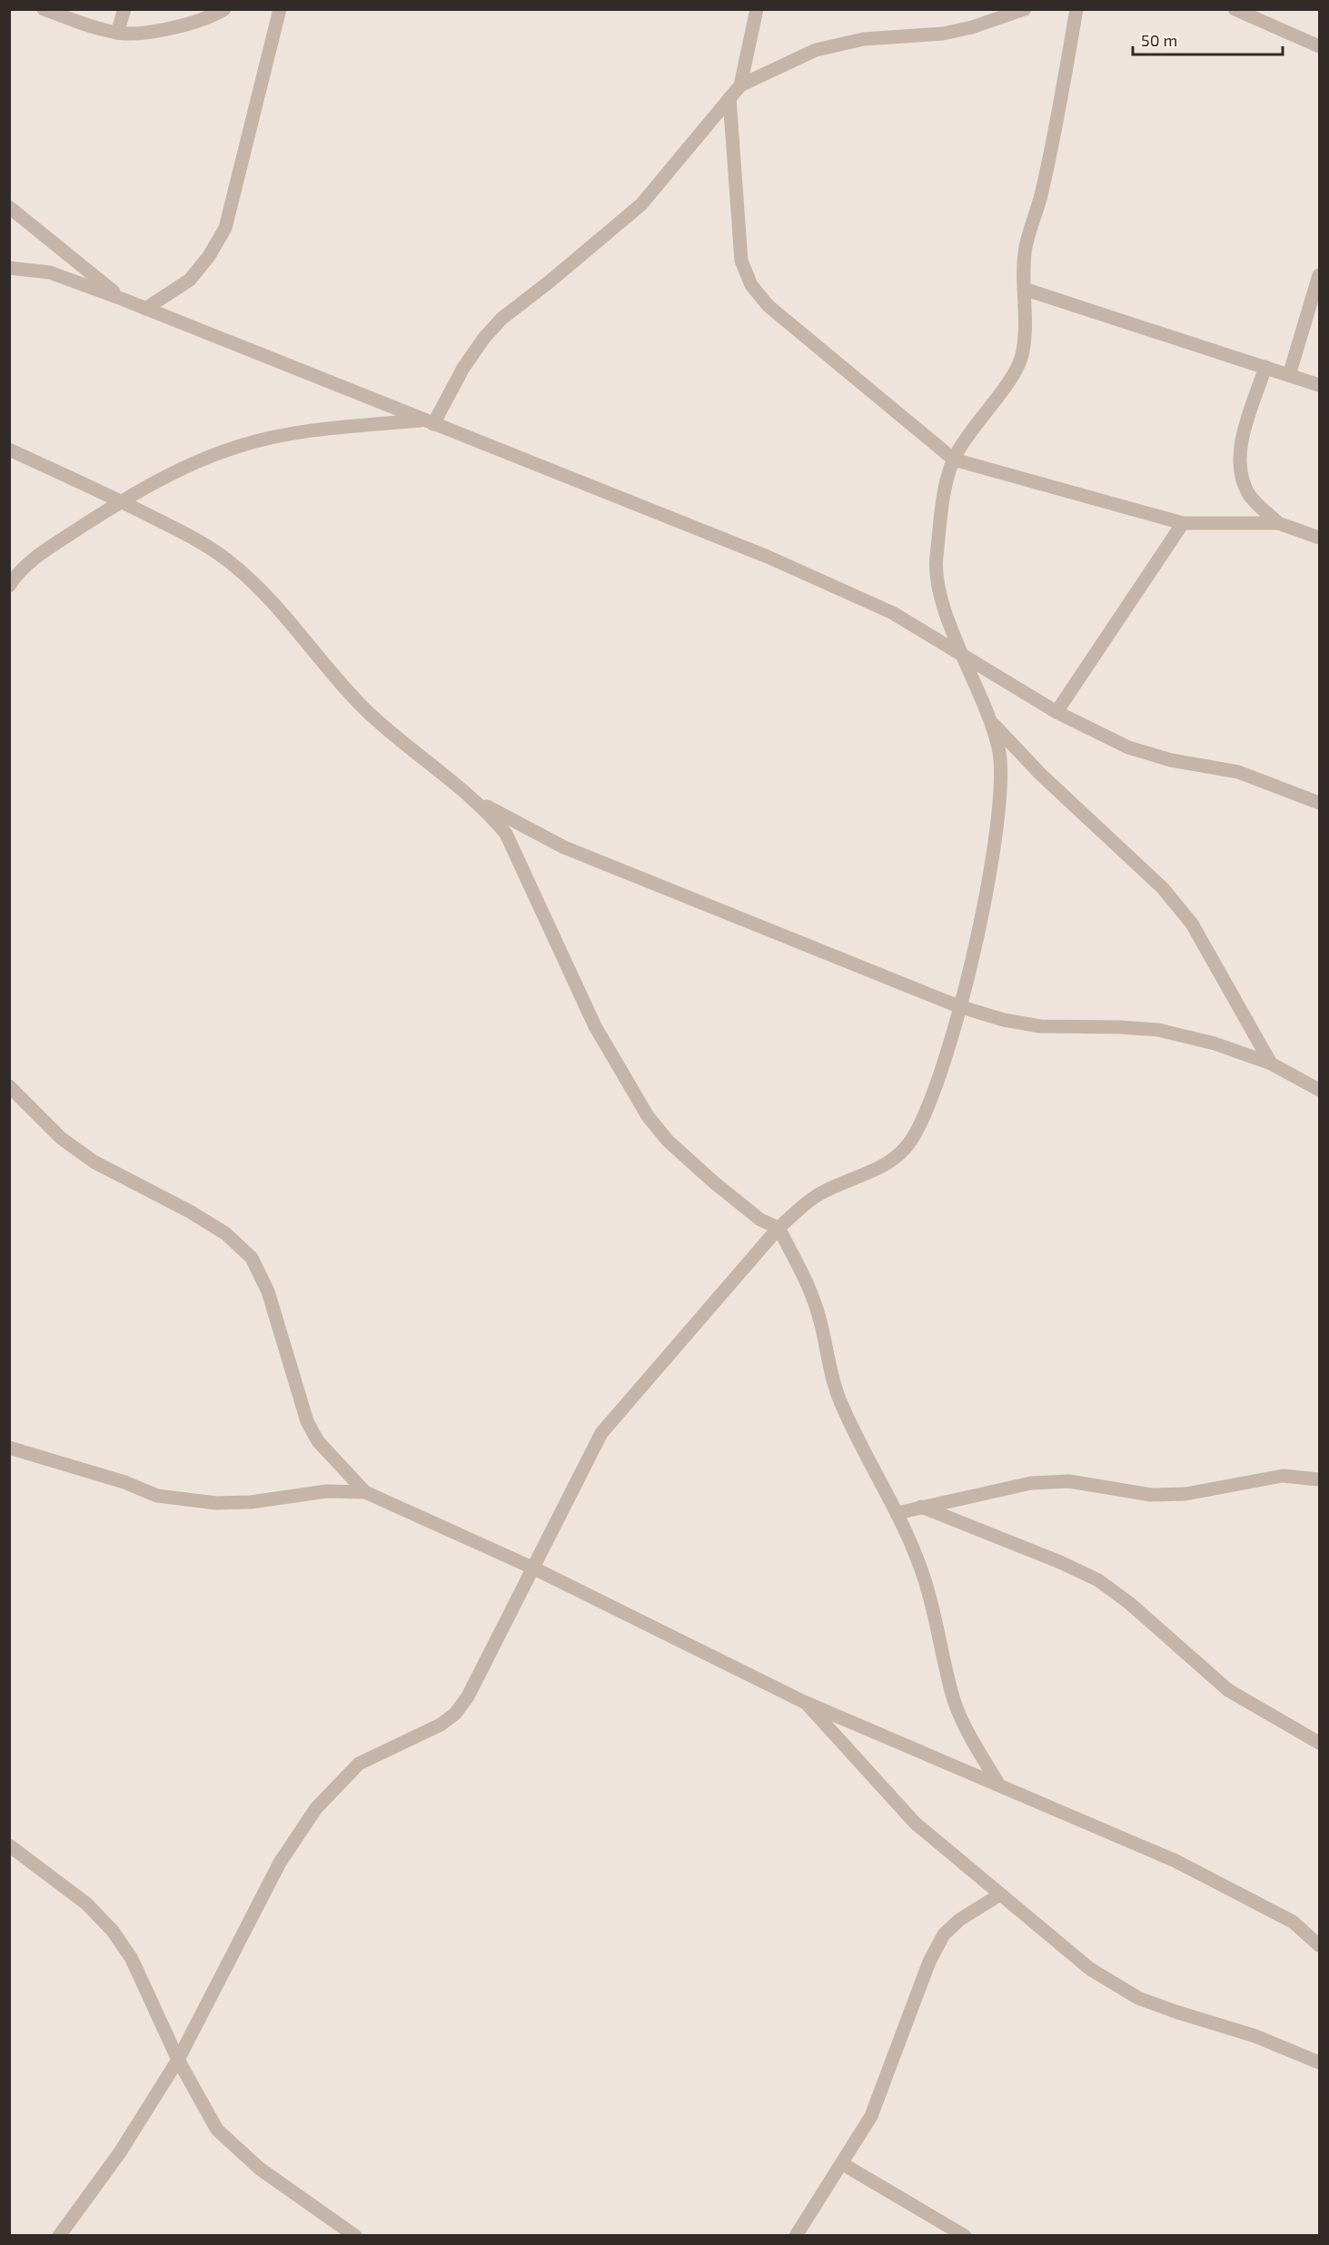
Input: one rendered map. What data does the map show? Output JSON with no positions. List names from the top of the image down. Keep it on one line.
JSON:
{"scale_bar":"50 m"}
